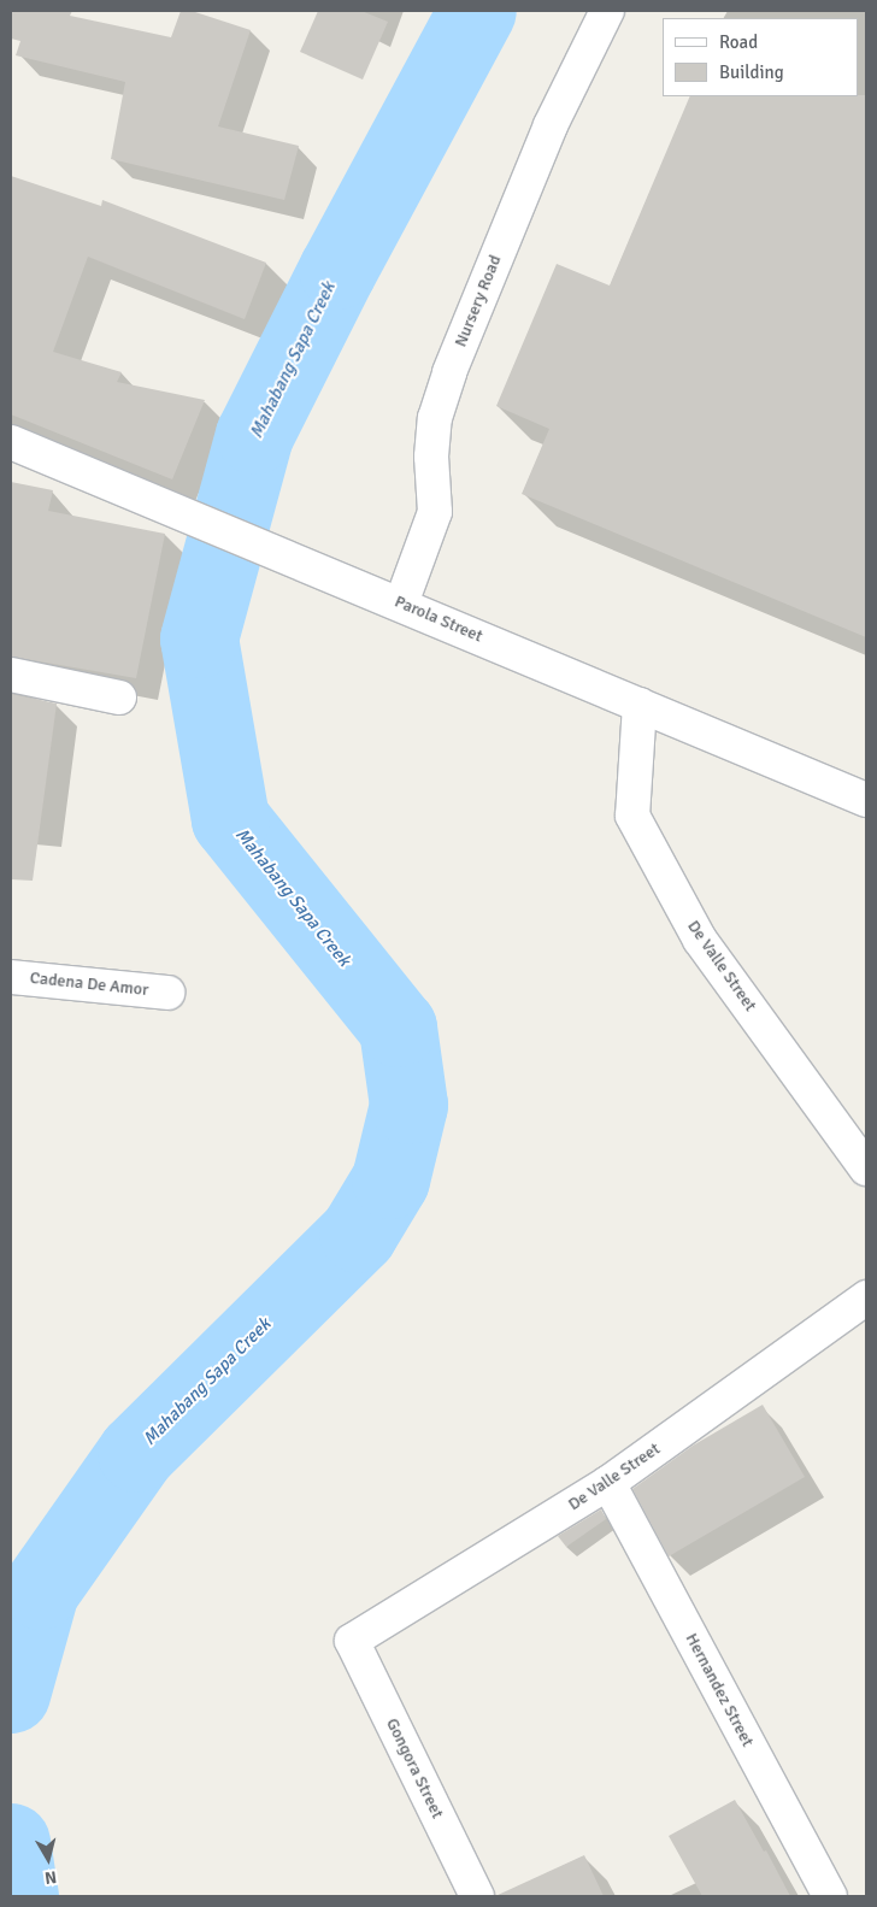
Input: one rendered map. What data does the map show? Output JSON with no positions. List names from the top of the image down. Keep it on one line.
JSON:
{"streets":{"street":["Nursery Road","Parola Street","De Valle Street","Cadena De Amor","Hernandez Street","Gongora Street"]},"crossings":[["Nursery Road","Parola Street"],["Parola Street","De Valle Street"],["De Valle Street","Hernandez Street"],["De Valle Street","Gongora Street"]],"water":["Mahabang Sapa Creek"],"legend":["Road","Building"],"north":"bottom"}
